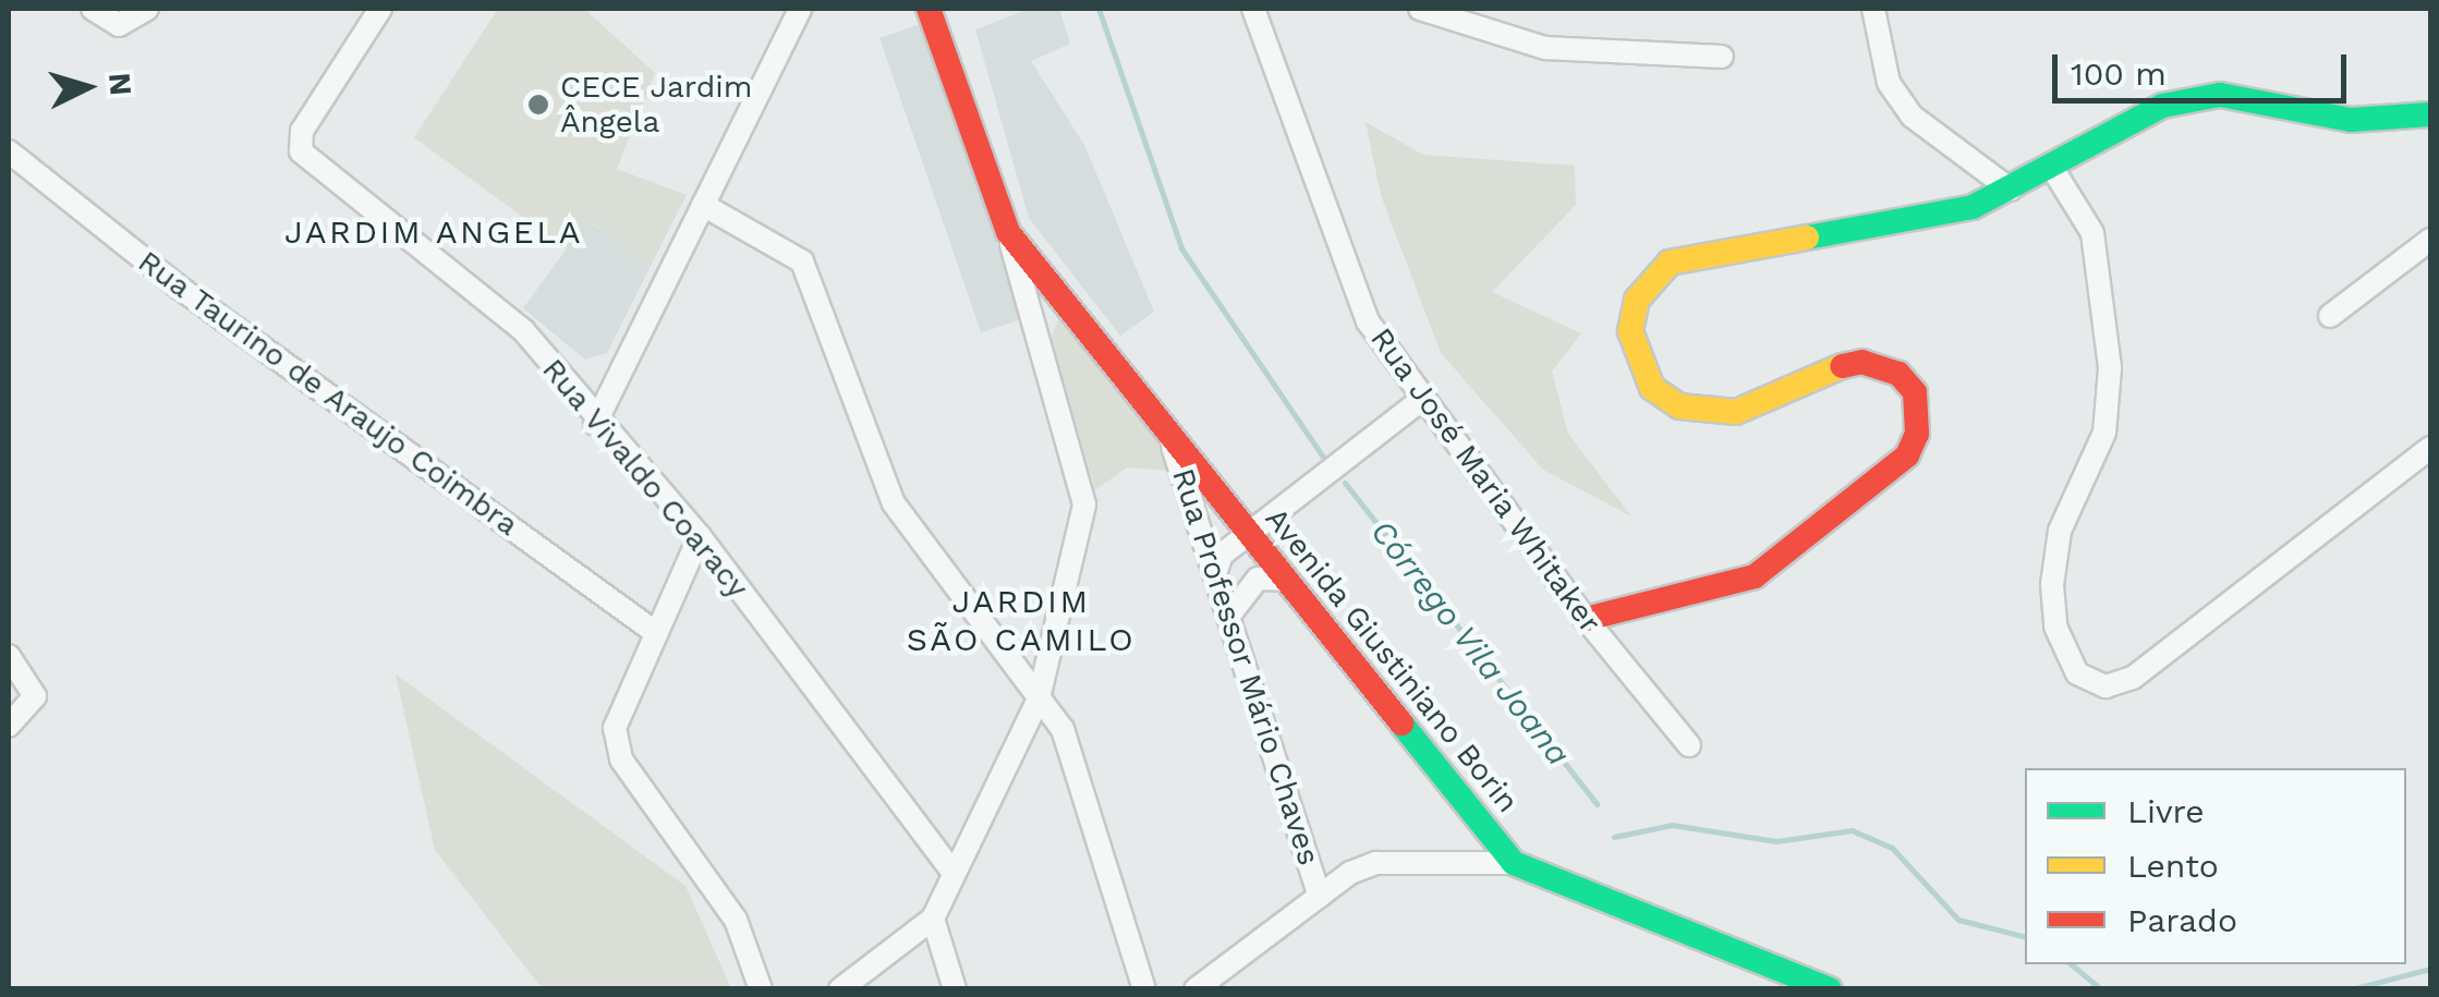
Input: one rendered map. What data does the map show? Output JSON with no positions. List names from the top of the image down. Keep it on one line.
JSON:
{"streets":{"street":["Rua Taurino de Araujo Coimbra","Rua Vivaldo Coaracy","Rua José Maria Whitaker","Avenida Giustiniano Borin","Rua Professor Mário Chaves"]},"crossings":[["Avenida Giustiniano Borin","Rua Professor Mário Chaves"]],"districts":["JARDIM ANGELA","JARDIM SÃO CAMILO"],"water":["Córrego Vila Joana"],"places":["CECE Jardim Ângela"],"legend":["Livre","Lento","Parado"],"scale_bar":"100 m","north":"right"}
